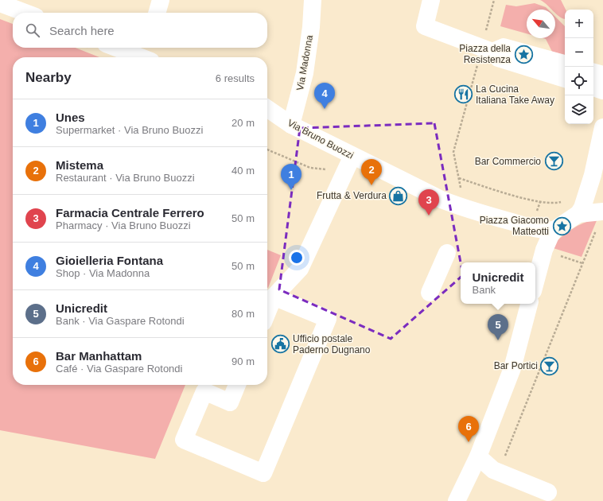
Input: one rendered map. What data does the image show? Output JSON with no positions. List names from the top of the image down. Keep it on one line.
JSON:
{"streets":{"street":["Via Madonna","Via Bruno Buozzi"]},"crossings":[["Via Madonna","Via Bruno Buozzi"]],"places":{"place":["Piazza della Resistenza","Piazza Giacomo Matteotti"],"restaurant":["La Cucina Italiana Take Away"],"bar":["Bar Commercio","Bar Portici"],"shop":["Frutta & Verdura"],"public building":["Ufficio postale Paderno Dugnano"]},"north":"top left","page":{"map_buttons":["+","−"],"search":"Search here","heading":["Nearby","6 results"],"pins":["4","2","1","3","5","6"],"list":[{"mark":"1","name":"Unes","note":"Supermarket · Via Bruno Buozzi","value":"20 m"},{"mark":"2","name":"Mistema","note":"Restaurant · Via Bruno Buozzi","value":"40 m"},{"mark":"3","name":"Farmacia Centrale Ferrero","note":"Pharmacy · Via Bruno Buozzi","value":"50 m"},{"mark":"4","name":"Gioielleria Fontana","note":"Shop · Via Madonna","value":"50 m"},{"mark":"5","name":"Unicredit","note":"Bank · Via Gaspare Rotondi","value":"80 m"},{"mark":"6","name":"Bar Manhattam","note":"Café · Via Gaspare Rotondi","value":"90 m"}],"popup":["Unicredit","Bank"]}}
